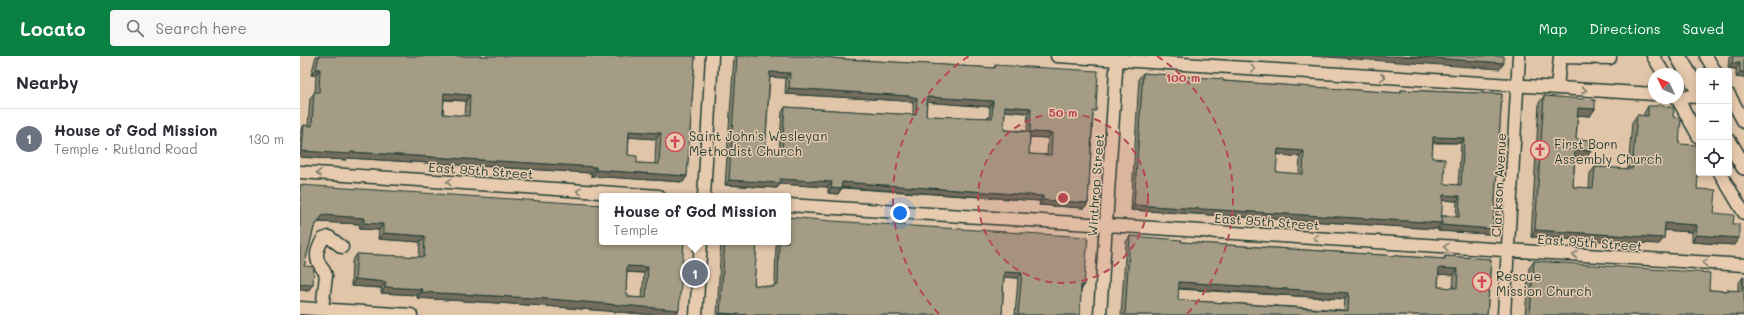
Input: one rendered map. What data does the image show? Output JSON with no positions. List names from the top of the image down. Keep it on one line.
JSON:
{"streets":{"street":["East 95th Street","Winthrop Street","Clarkson Avenue"]},"crossings":[["East 95th Street","Winthrop Street"],["East 95th Street","Clarkson Avenue"]],"one_way":["East 95th Street"],"places":{"church":["Saint John's Wesleyan Methodist Church","First Born Assembly Church","Rescue Mission Church"]},"north":"top left","page":{"header":"Locato","search":"Search here","nav":["Map","Directions","Saved"],"heading":"Nearby","map_buttons":["+","−"],"list":[{"mark":"1","name":"House of God Mission","note":"Temple · Rutland Road","value":"130 m"}],"popup":["House of God Mission","Temple"],"pins":"1"},"rings":["100 m","50 m"]}
